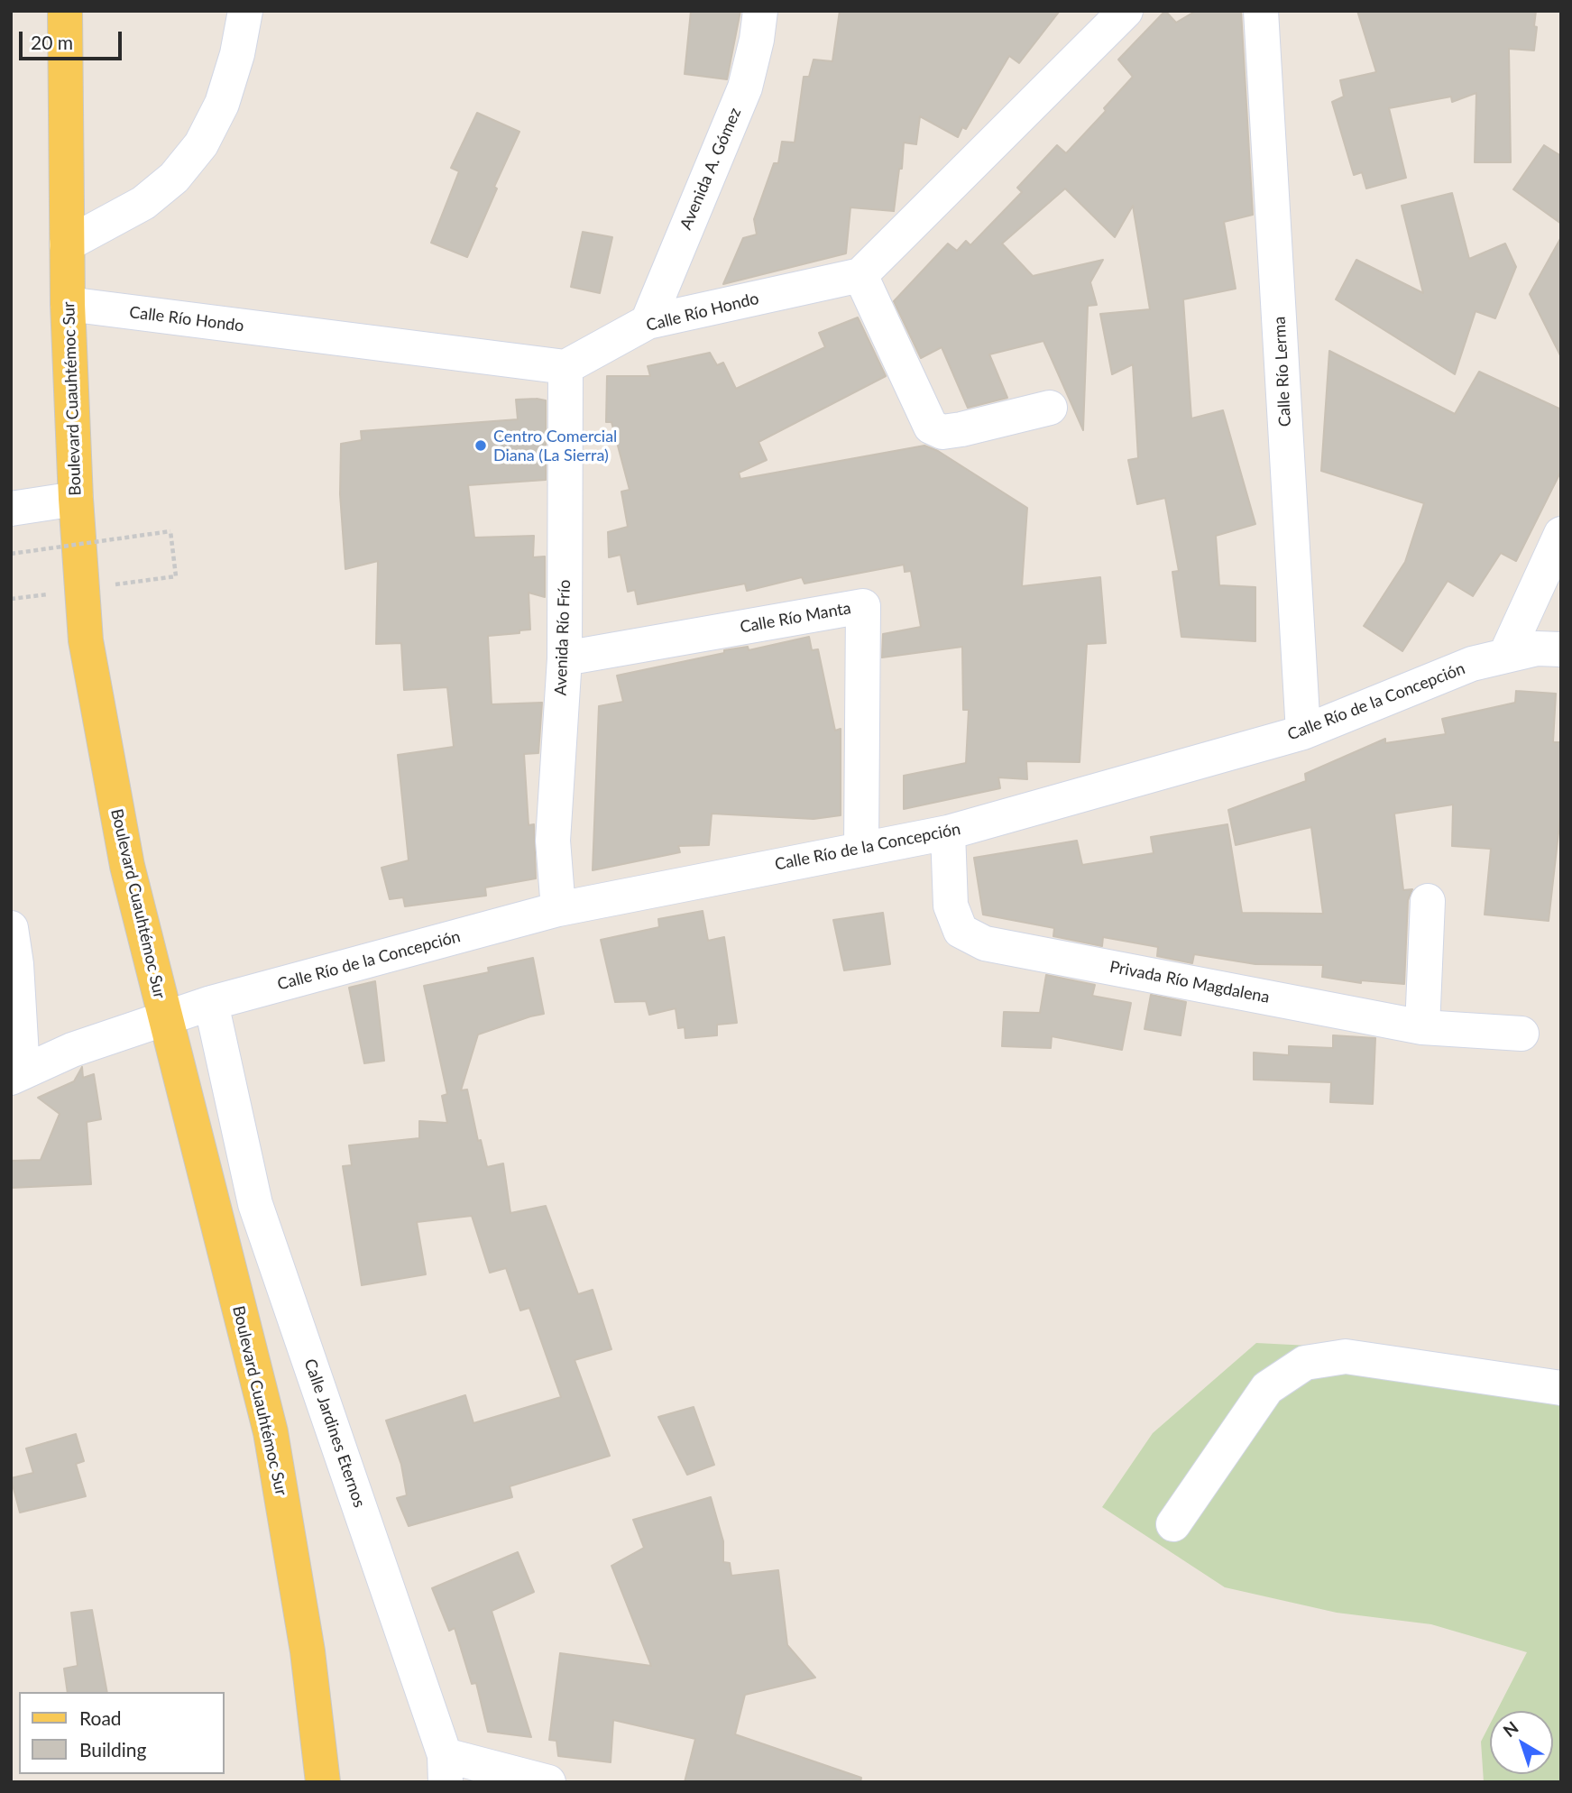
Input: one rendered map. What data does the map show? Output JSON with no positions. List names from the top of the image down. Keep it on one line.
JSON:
{"streets":{"main road":["Boulevard Cuauhtémoc Sur"],"street":["Avenida A. Gómez","Calle Río Hondo","Calle Río Lerma","Calle Río Manta","Avenida Río Frío","Calle Río de la Concepción","Privada Río Magdalena","Calle Jardines Eternos"]},"crossings":[["Avenida A. Gómez","Calle Río Hondo"],["Calle Río Hondo","Boulevard Cuauhtémoc Sur"],["Calle Río Hondo","Avenida Río Frío"],["Calle Río Lerma","Calle Río de la Concepción"],["Boulevard Cuauhtémoc Sur","Calle Río de la Concepción"],["Calle Río Manta","Avenida Río Frío"],["Calle Río Manta","Calle Río de la Concepción"],["Avenida Río Frío","Calle Río de la Concepción"],["Calle Río de la Concepción","Privada Río Magdalena"],["Calle Río de la Concepción","Calle Jardines Eternos"]],"places":["Centro Comercial Diana (La Sierra)"],"legend":["Road","Building"],"scale_bar":"20 m","north":"top left"}
